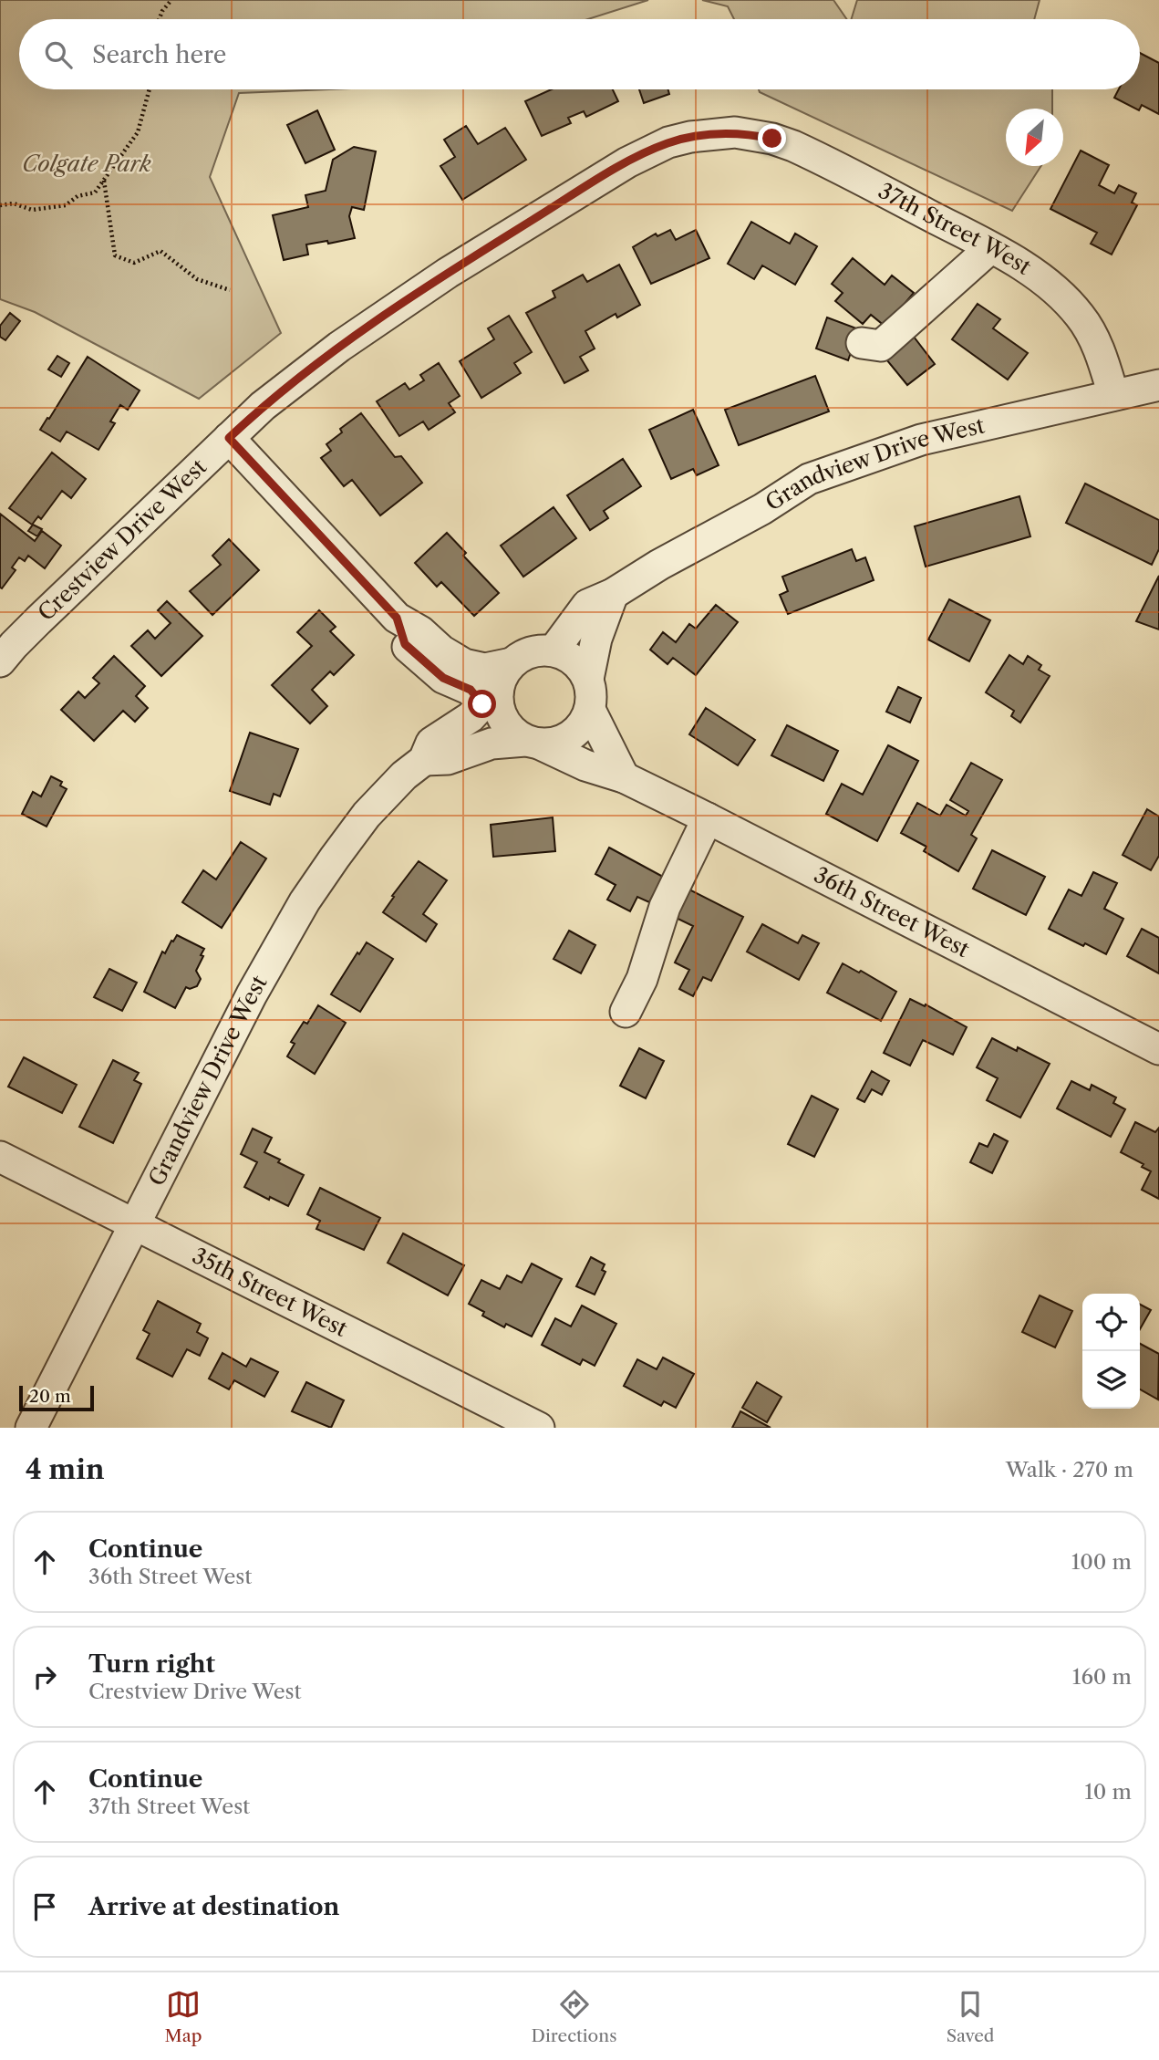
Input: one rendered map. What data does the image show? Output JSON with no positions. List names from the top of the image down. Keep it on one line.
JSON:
{"streets":{"street":["37th Street West","Grandview Drive West","Crestview Drive West","36th Street West","35th Street West"]},"crossings":[["37th Street West","Grandview Drive West"],["37th Street West","Crestview Drive West"],["Grandview Drive West","36th Street West"],["Grandview Drive West","35th Street West"]],"parks":["Colgate Park"],"scale_bar":"20 m","north":"bottom left","page":{"search":"Search here","scale":"20 m","heading":["4 min","Walk · 270 m"],"list":[["Continue","36th Street West","100 m"],["Turn right","Crestview Drive West","160 m"],["Continue","37th Street West","10 m"],"Arrive at destination"],"nav":["Map","Directions","Saved"]}}
